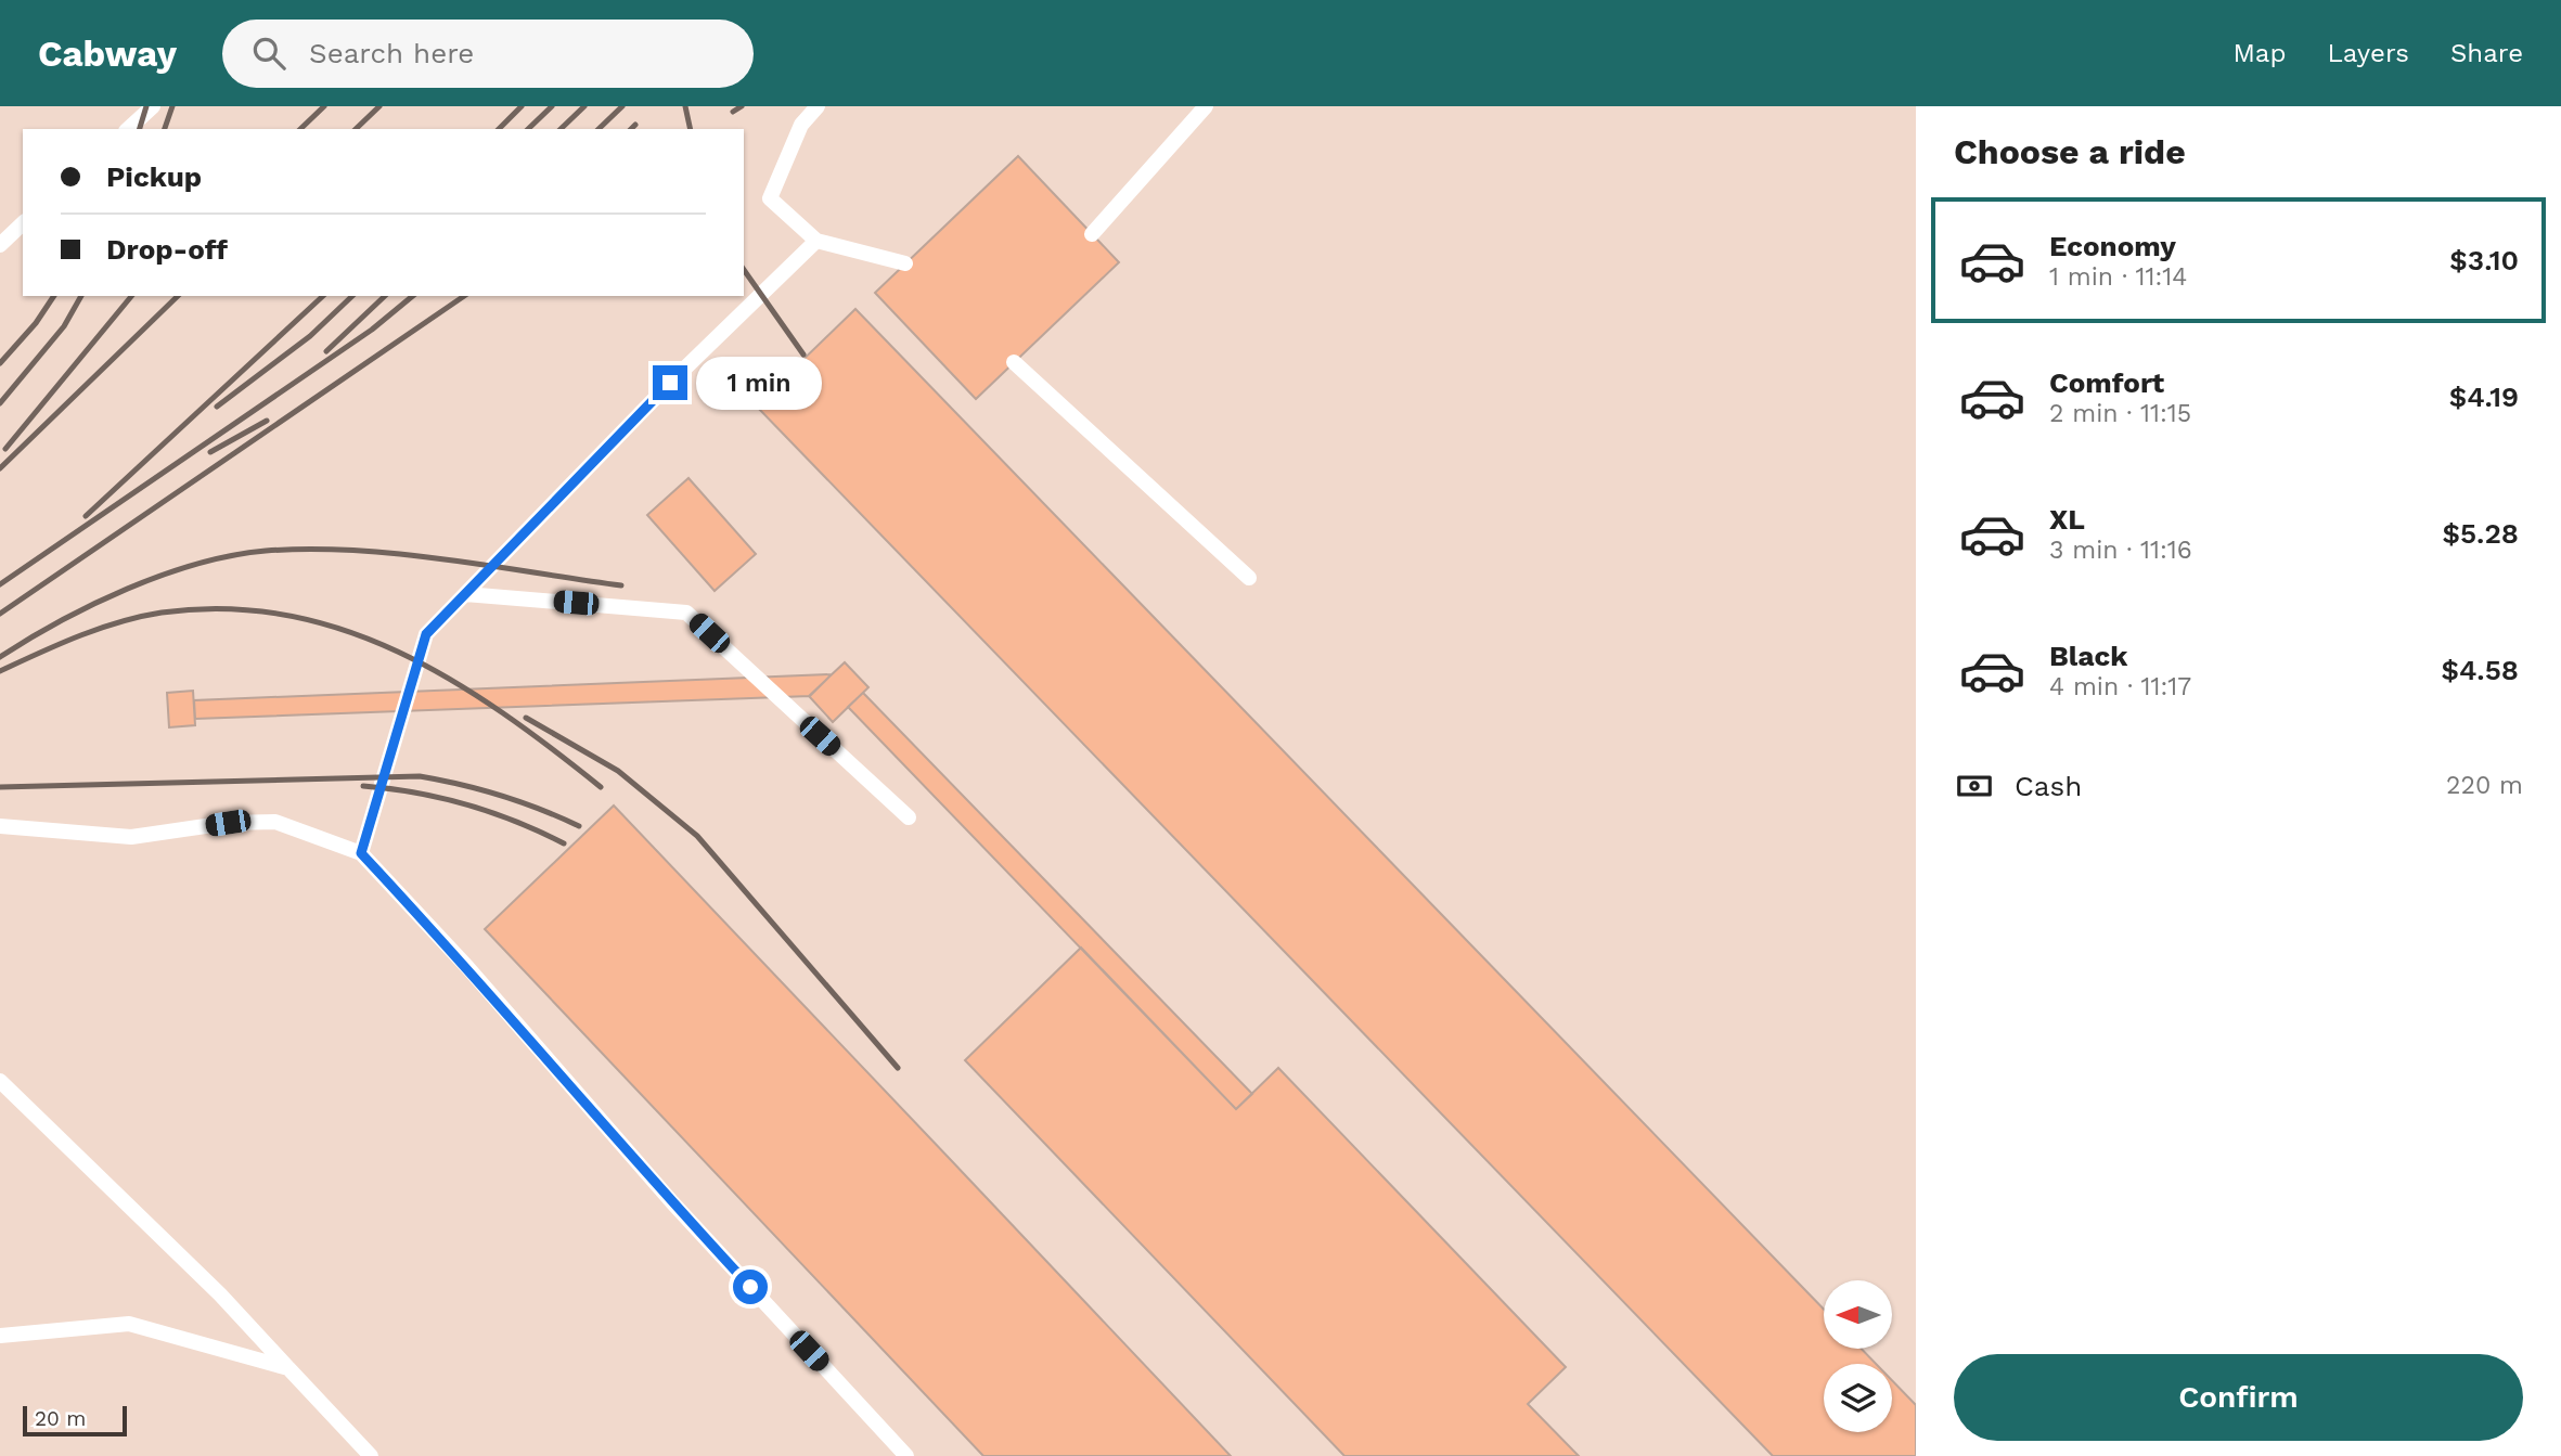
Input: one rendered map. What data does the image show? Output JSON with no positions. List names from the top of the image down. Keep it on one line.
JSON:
{"scale_bar":"20 m","north":"left","page":{"header":"Cabway","search":"Search here","nav":["Map","Layers","Share"],"heading":"Choose a ride","banner":["Pickup","Drop-off"],"list":[{"name":"Economy","note":"1 min · 11:14","value":"$3.10"},{"name":"Comfort","note":"2 min · 11:15","value":"$4.19"},{"name":"XL","note":"3 min · 11:16","value":"$5.28"},{"name":"Black","note":"4 min · 11:17","value":"$4.58"}],"bubble":"1 min","pay":["Cash","220 m"],"buttons":"Confirm","scale":"20 m"}}
